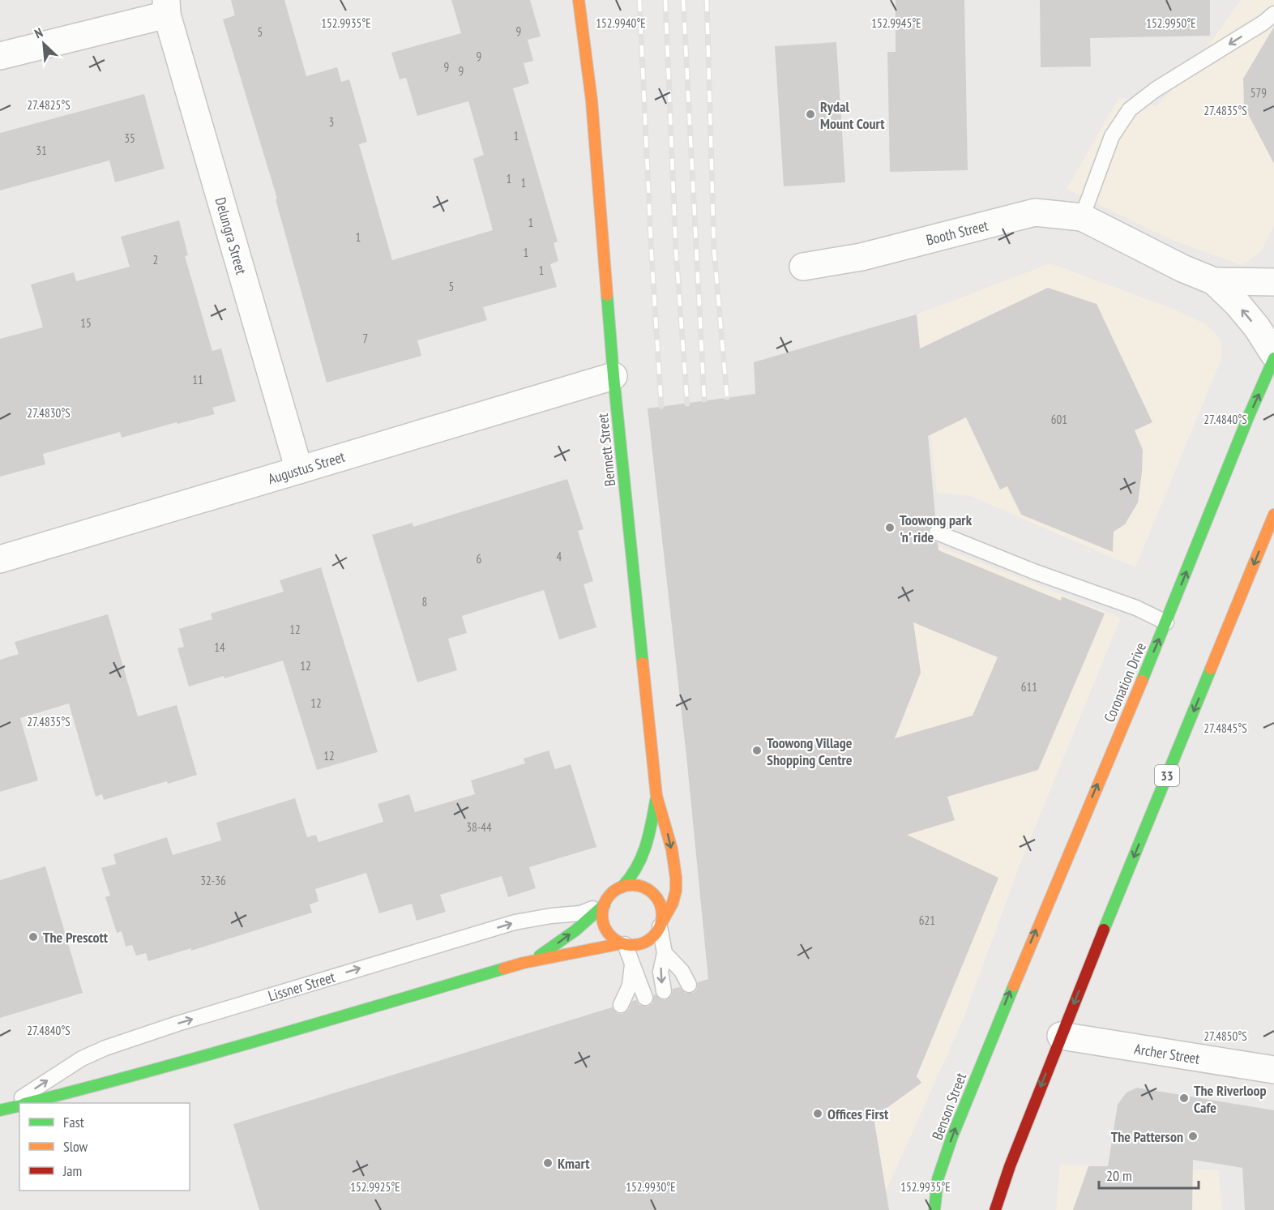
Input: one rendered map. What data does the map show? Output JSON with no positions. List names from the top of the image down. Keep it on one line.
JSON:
{"streets":{"main road":["Bennett Street","Coronation Drive","33","Lissner Street","Benson Street"],"street":["Booth Street","Delungra Street","Augustus Street","Archer Street"]},"crossings":[["Delungra Street","Augustus Street"],["Bennett Street","Augustus Street"],["Bennett Street","Lissner Street"],["Coronation Drive","Benson Street"],["33","Archer Street"]],"one_way":["Lissner Street"],"places":["Rydal Mount Court","Toowong park 'n' ride","Toowong Village Shopping Centre","The Prescott","The Riverloop Cafe","Offices First","The Patterson","Kmart"],"house_numbers":["9","5","9","9","9","579","3","1","35","31","1","1","1","1","1","2","1","5","15","7","11","601","4","6","8","12","14","12","611","12","12","38-44","32-36","621"],"legend":["Fast","Slow","Jam"],"scale_bar":"20 m","north":"top left","coordinates":["152.9935°E","152.9940°E","152.9945°E","152.9950°E","27.4825°S","27.4835°S","27.4830°S","27.4840°S","27.4845°S","27.4850°S","152.9925°E","152.9930°E"]}
